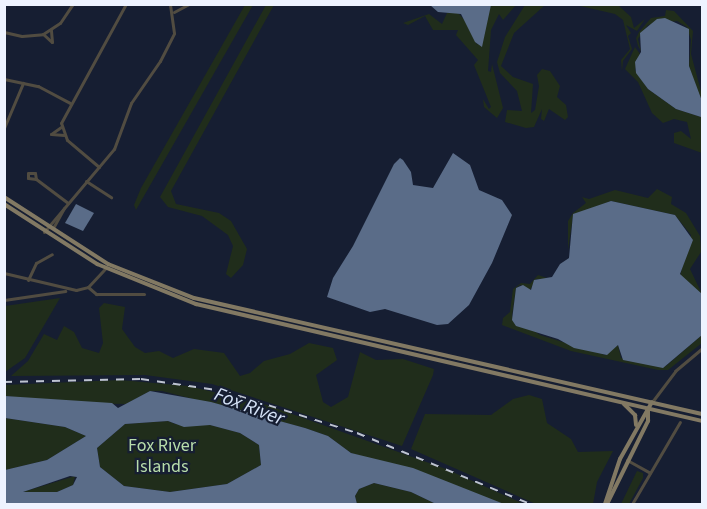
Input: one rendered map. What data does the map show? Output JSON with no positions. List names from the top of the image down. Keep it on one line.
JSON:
{"water":["Fox River"],"parks":["Fox River Islands"]}
